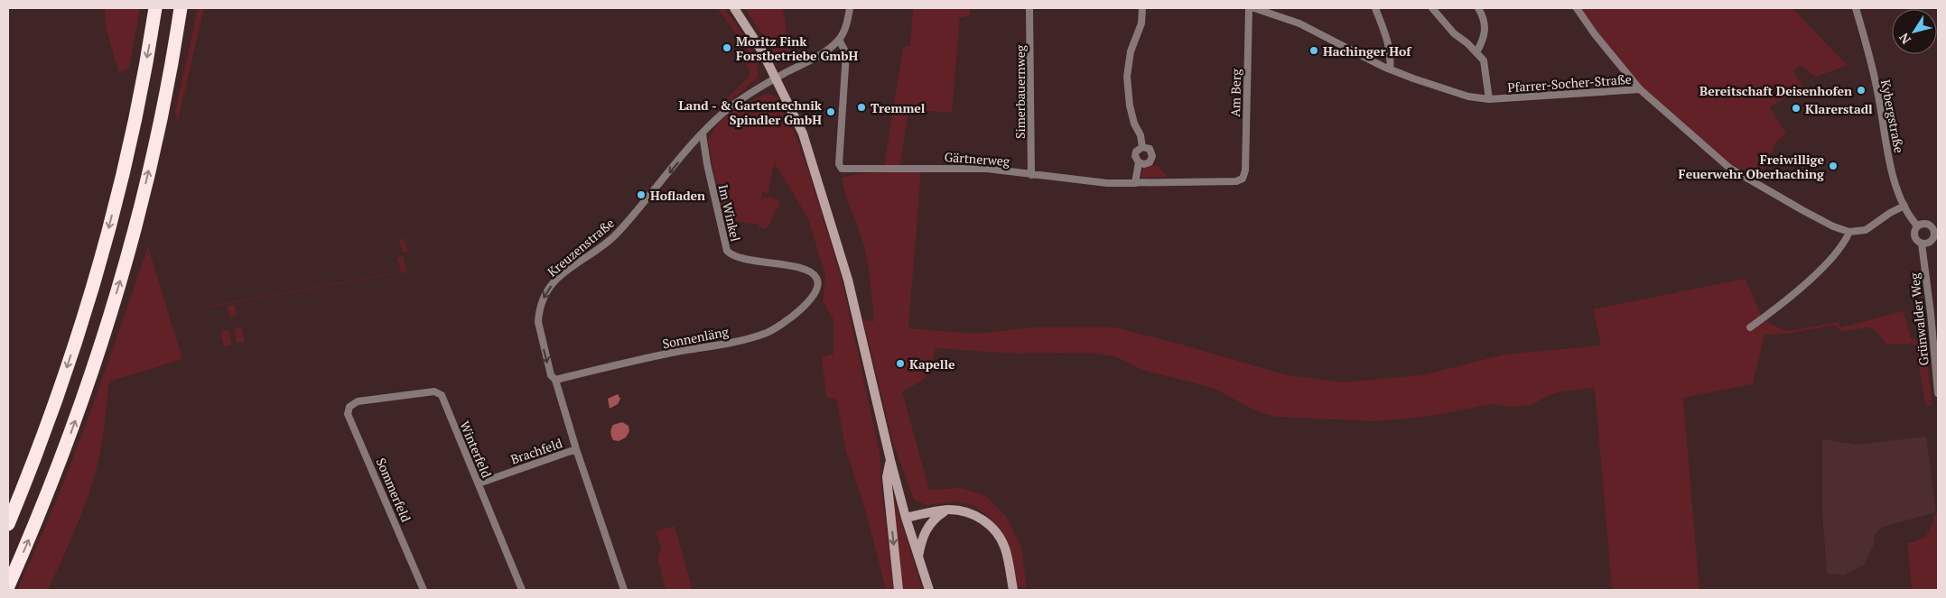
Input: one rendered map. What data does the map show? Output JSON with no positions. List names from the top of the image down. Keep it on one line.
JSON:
{"streets":{"street":["Pfarrer-Socher-Straße","Simerbauernweg","Am Berg","Kybergstraße","Gärtnerweg","Im Winkel","Kreuzenstraße","Grünwalder Weg","Sonnenläng","Winterfeld","Brachfeld","Sommerfeld"]},"crossings":[["Simerbauernweg","Gärtnerweg"],["Am Berg","Gärtnerweg"],["Kybergstraße","Grünwalder Weg"],["Gärtnerweg","Kreuzenstraße"],["Im Winkel","Kreuzenstraße"],["Im Winkel","Sonnenläng"],["Kreuzenstraße","Sonnenläng"],["Kreuzenstraße","Brachfeld"],["Winterfeld","Brachfeld"],["Winterfeld","Sommerfeld"]],"one_way":["Kreuzenstraße"],"places":["Moritz Fink Forstbetriebe GmbH","Hachinger Hof","Bereitschaft Deisenhofen","Tremmel","Klarerstadl","Land - & Gartentechnik Spindler GmbH","Freiwillige Feuerwehr Oberhaching","Hofladen","Kapelle"],"north":"bottom left"}
